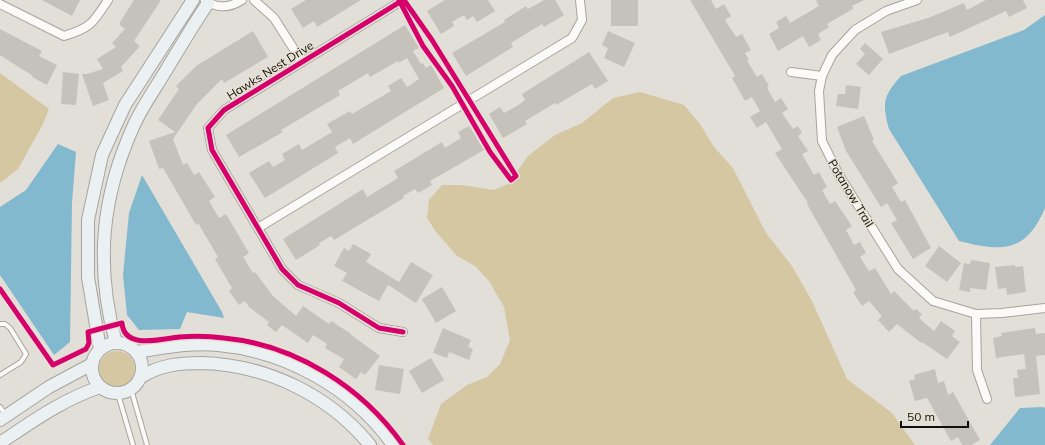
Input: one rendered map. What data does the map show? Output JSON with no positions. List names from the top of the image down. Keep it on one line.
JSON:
{"streets":{"street":["Hawks Nest Drive","Potanow Trail"]},"scale_bar":"50 m"}
